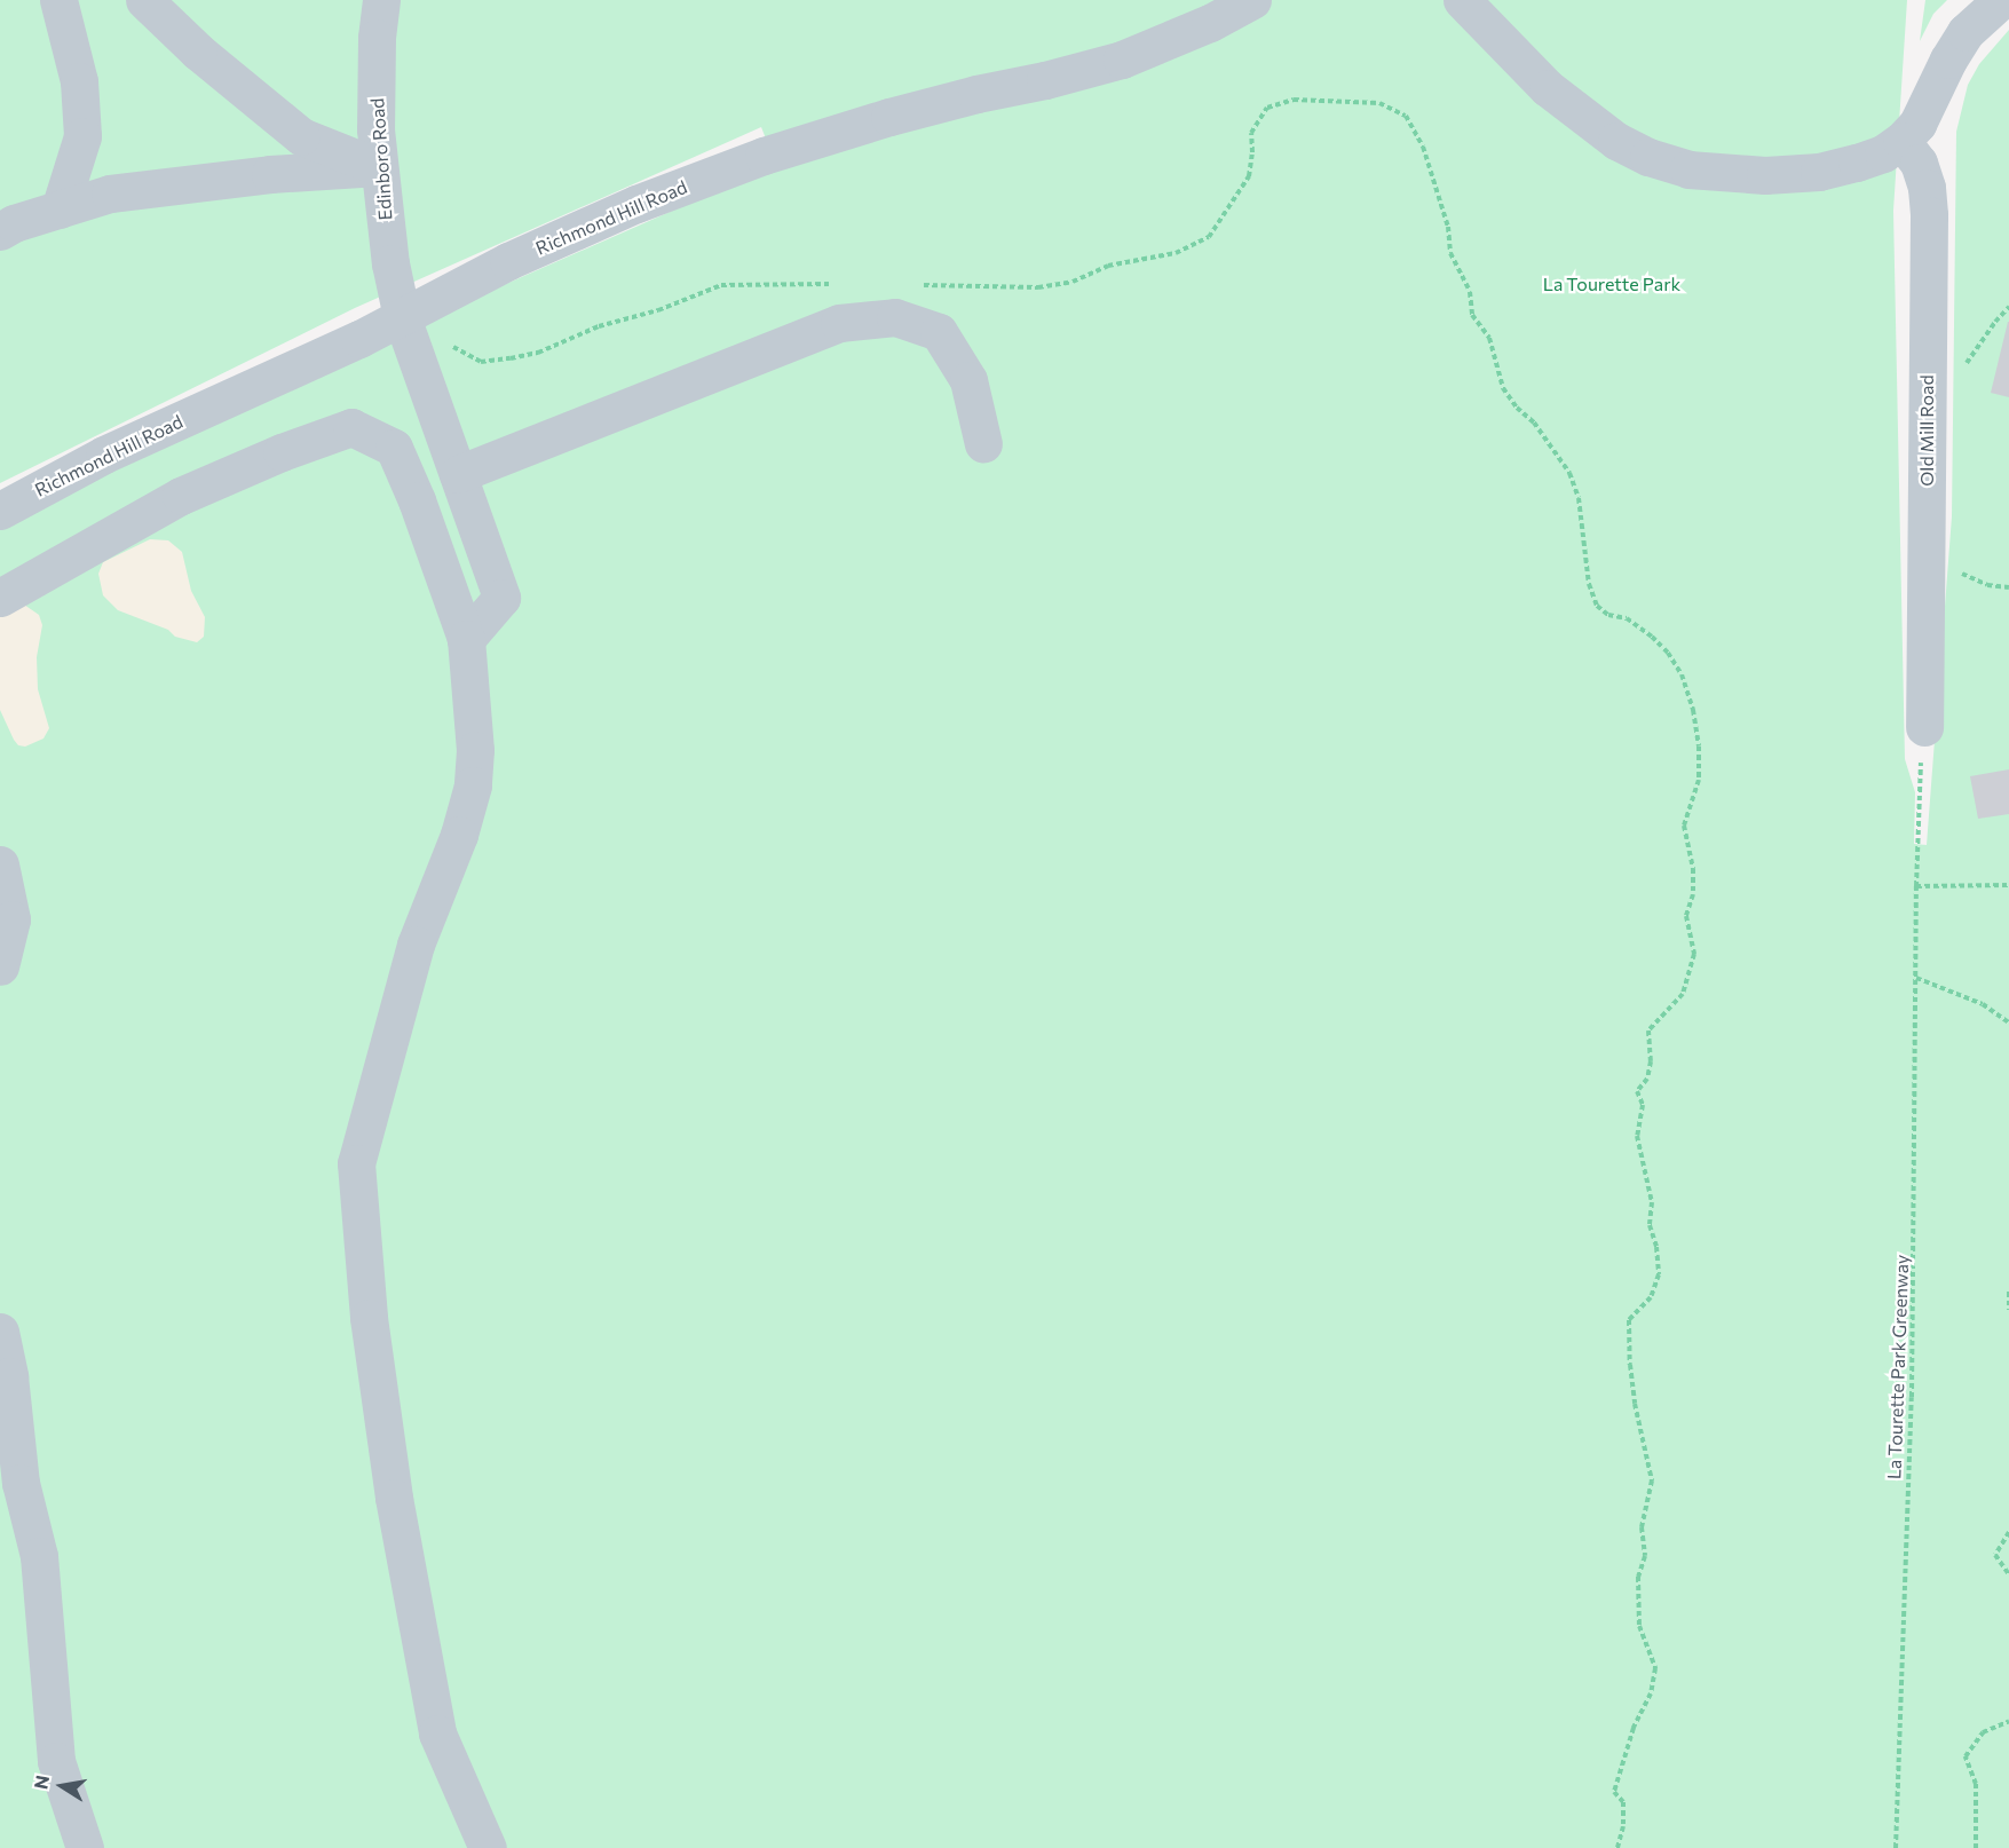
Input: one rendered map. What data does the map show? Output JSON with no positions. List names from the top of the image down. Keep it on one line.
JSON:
{"streets":{"street":["Edinboro Road","Richmond Hill Road","Old Mill Road"],"path":["La Tourette Park Greenway"]},"crossings":[["Edinboro Road","Richmond Hill Road"],["Old Mill Road","La Tourette Park Greenway"]],"parks":["La Tourette Park"],"north":"left"}
